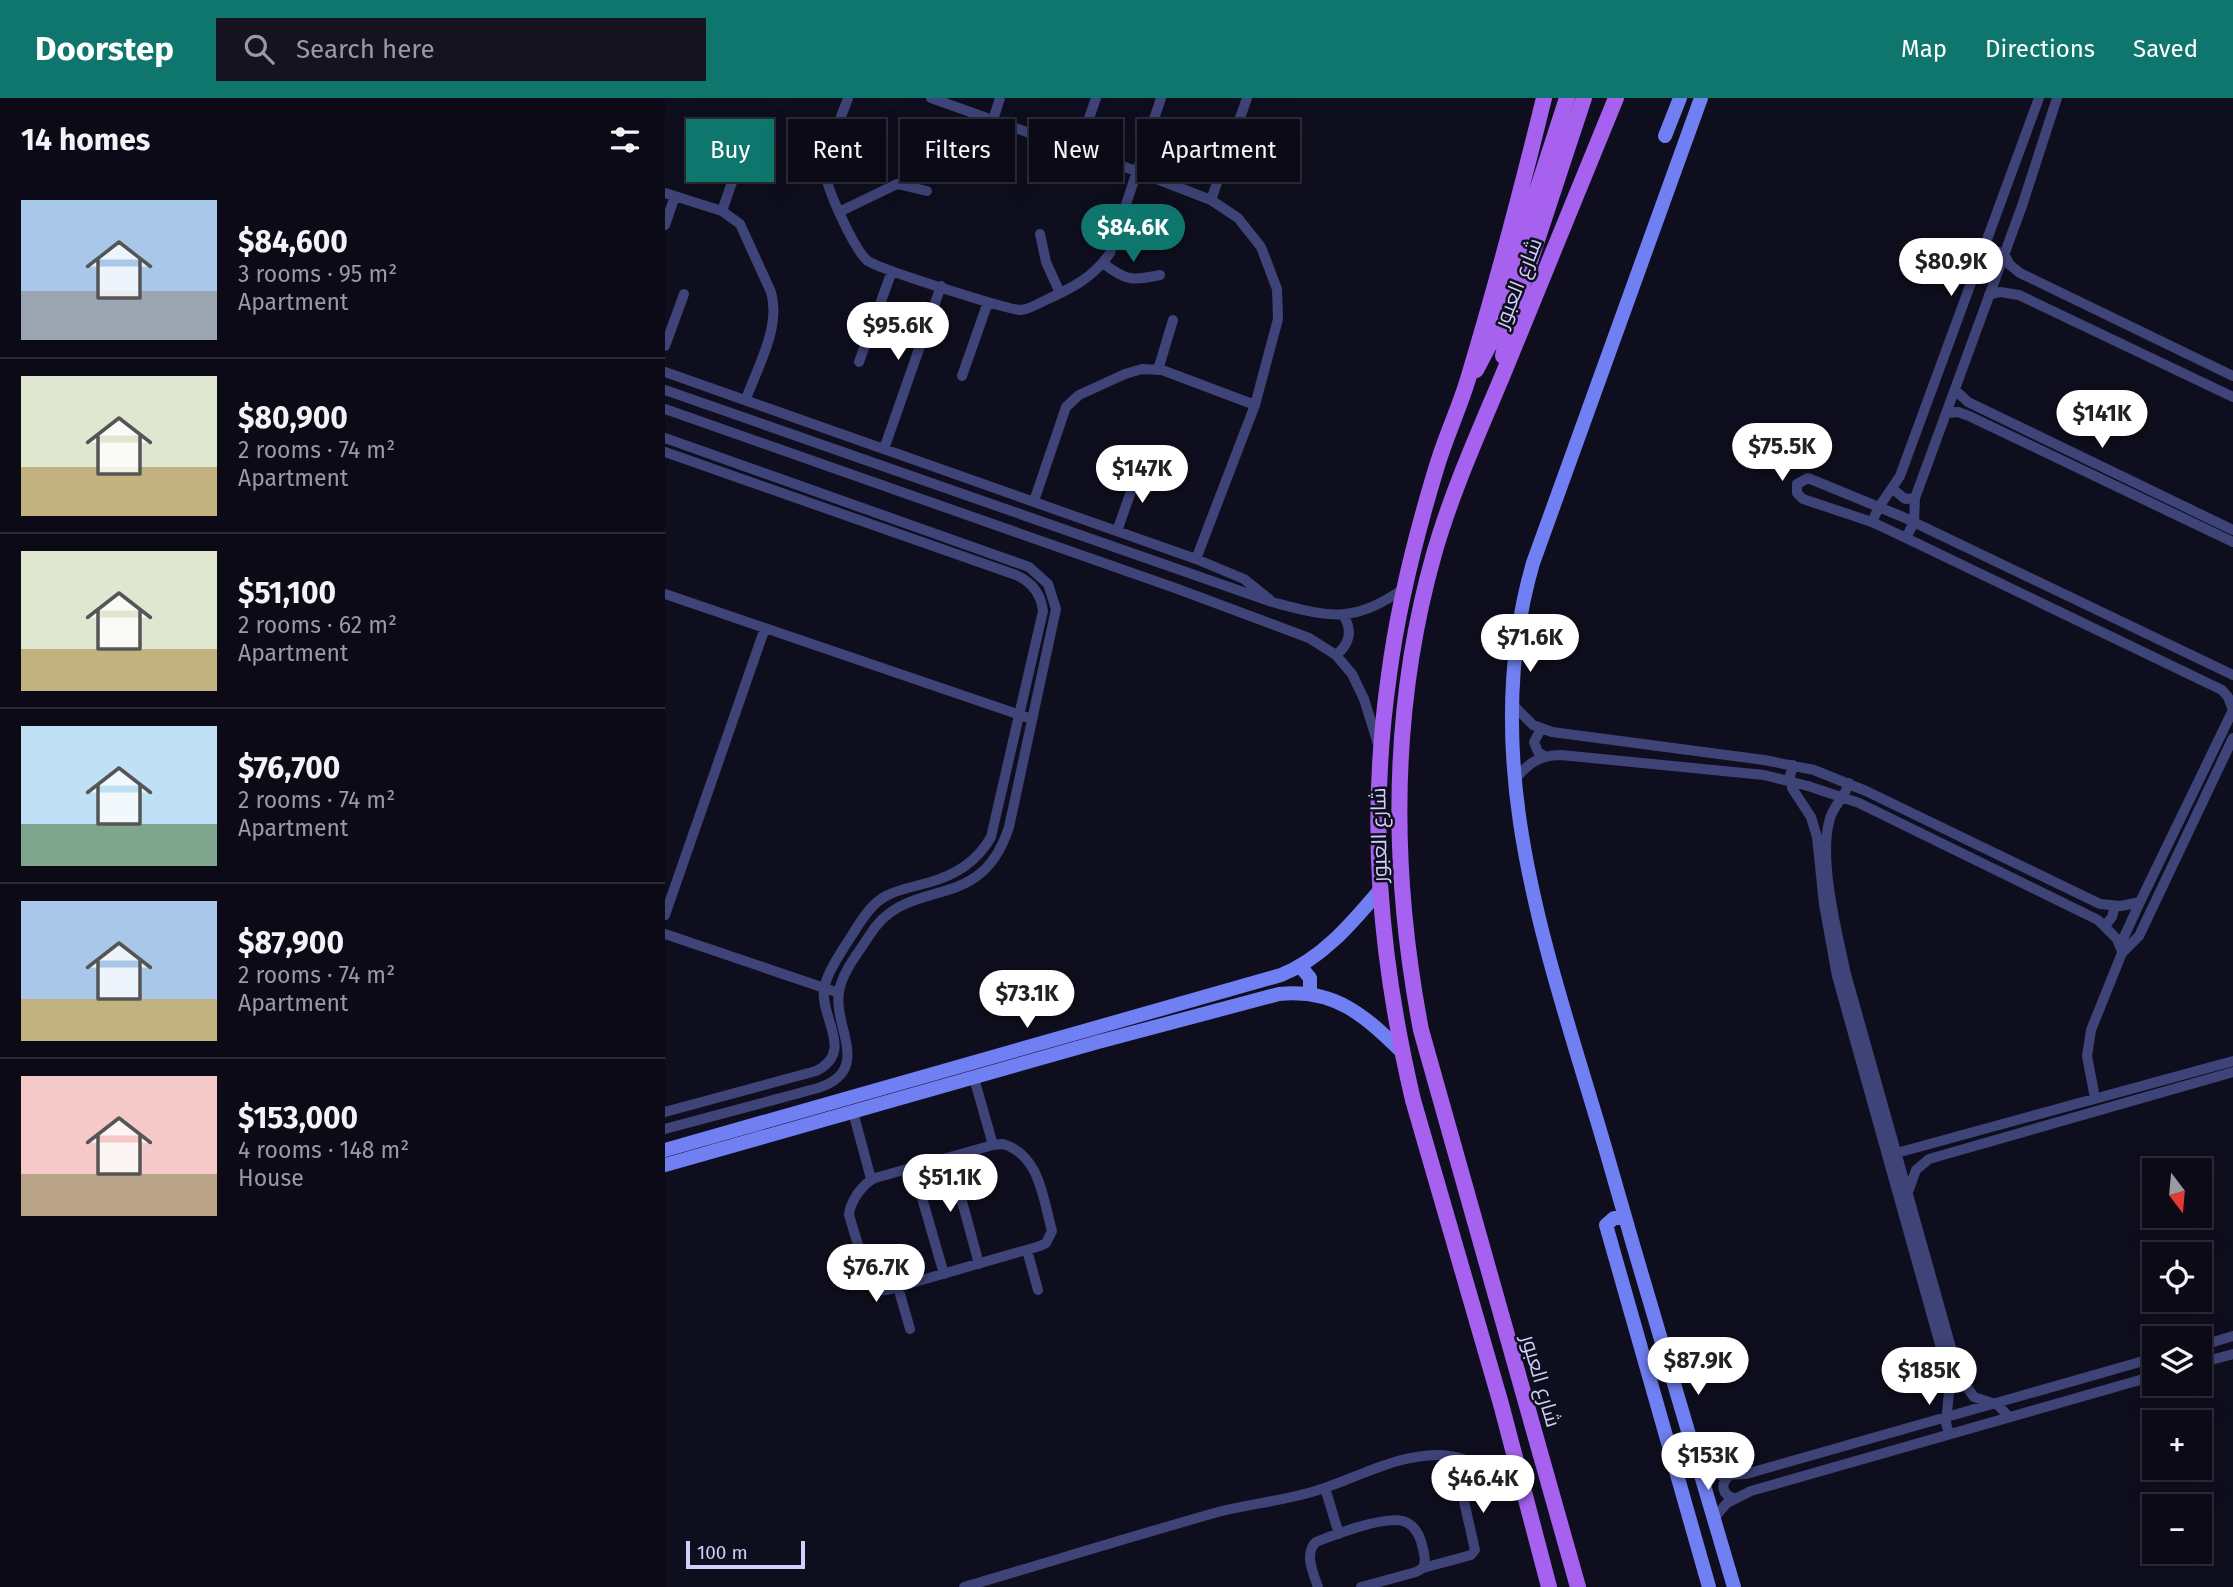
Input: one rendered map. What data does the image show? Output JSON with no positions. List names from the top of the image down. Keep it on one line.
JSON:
{"streets":{"main road":["شارع العبور"]},"scale_bar":"100 m","north":"bottom","page":{"header":"Doorstep","search":"Search here","nav":["Map","Directions","Saved"],"heading":"14 homes","chip":["Buy","Rent","Filters","New","Apartment"],"list":[{"name":"$84,600","note":"3 rooms · 95 m² · Apartment"},{"name":"$80,900","note":"2 rooms · 74 m² · Apartment"},{"name":"$51,100","note":"2 rooms · 62 m² · Apartment"},{"name":"$76,700","note":"2 rooms · 74 m² · Apartment"},{"name":"$87,900","note":"2 rooms · 74 m² · Apartment"},{"name":"$153,000","note":"4 rooms · 148 m² · House"}],"price":["$84.6K","$80.9K","$95.6K","$141K","$75.5K","$147K","$71.6K","$73.1K","$51.1K","$76.7K","$87.9K","$185K","$153K","$46.4K"],"map_buttons":["+","−"],"scale":"100 m"}}
